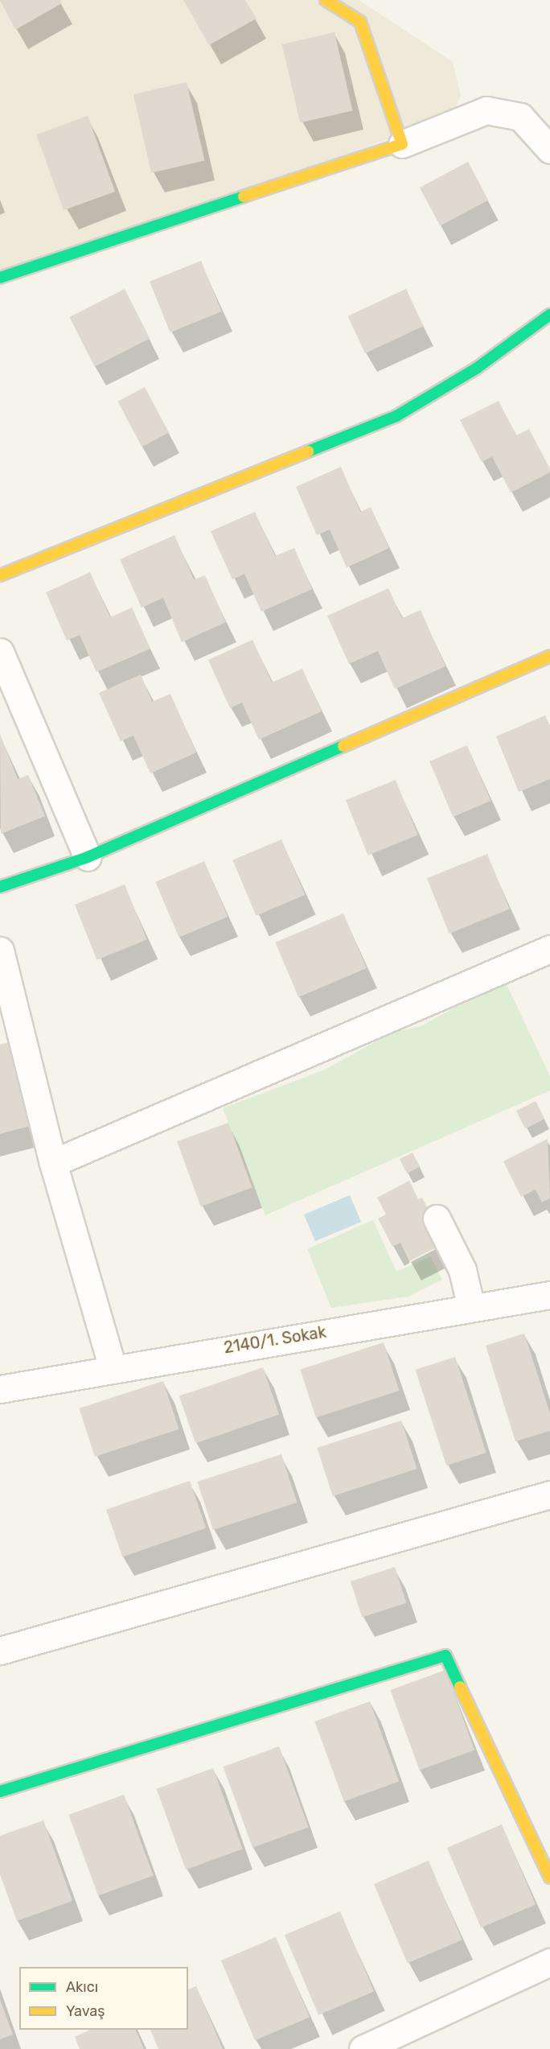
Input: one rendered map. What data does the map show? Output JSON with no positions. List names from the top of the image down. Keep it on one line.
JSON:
{"streets":{"street":["2140/1. Sokak"]},"legend":["Akıcı","Yavaş"]}
